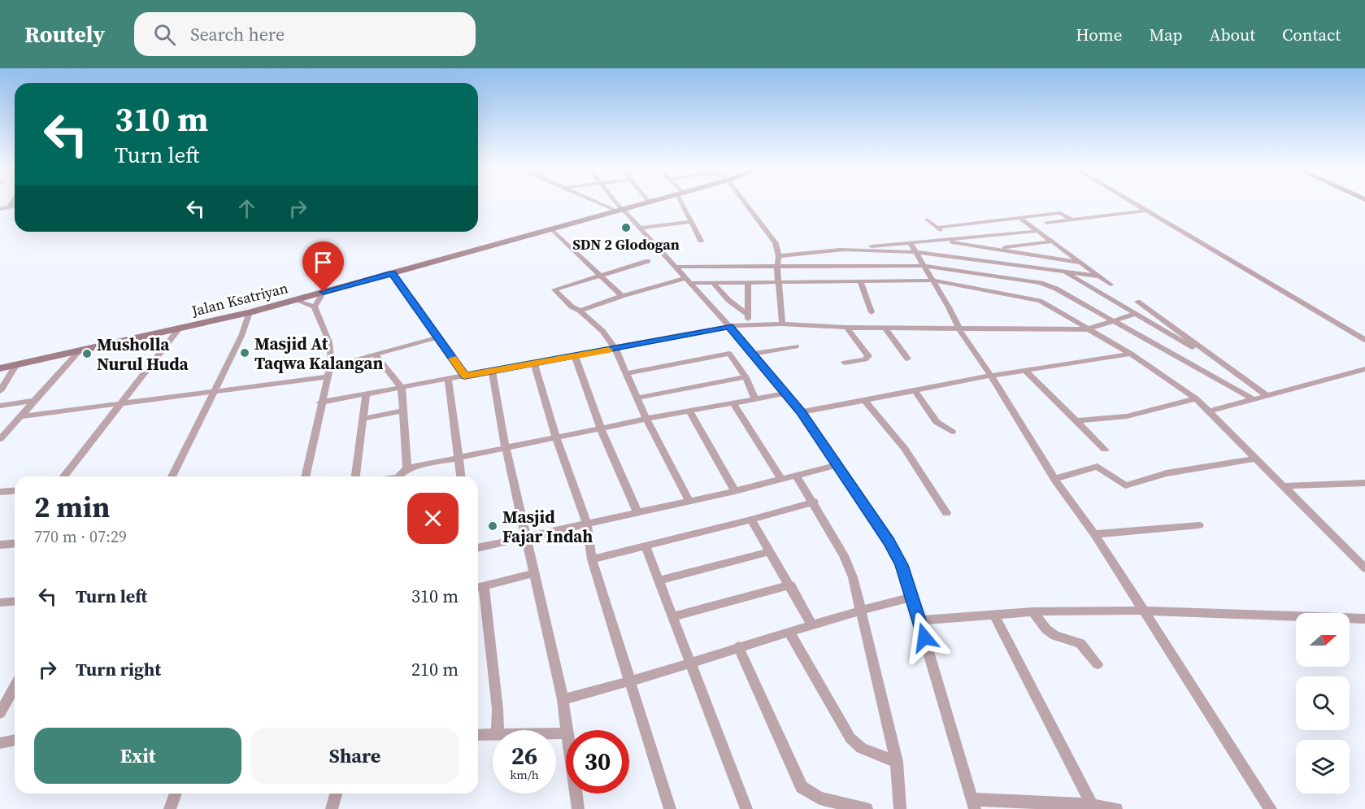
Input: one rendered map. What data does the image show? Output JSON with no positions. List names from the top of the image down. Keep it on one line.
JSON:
{"streets":{"street":["Jalan Ksatriyan"]},"places":["SDN 2 Glodogan","Masjid At Taqwa Kalangan","Musholla Nurul Huda","Masjid Fajar Indah"],"north":"right","page":{"header":"Routely","search":"Search here","nav":["Home","Map","About","Contact"],"turn":["310 m","Turn left"],"heading":["2 min","770 m · 07:29"],"list":[{"name":"Turn left","value":"310 m"},{"name":"Turn right","value":"210 m"}],"buttons":["Exit","Share"],"speed":"26 km/h","limit":"30"}}
